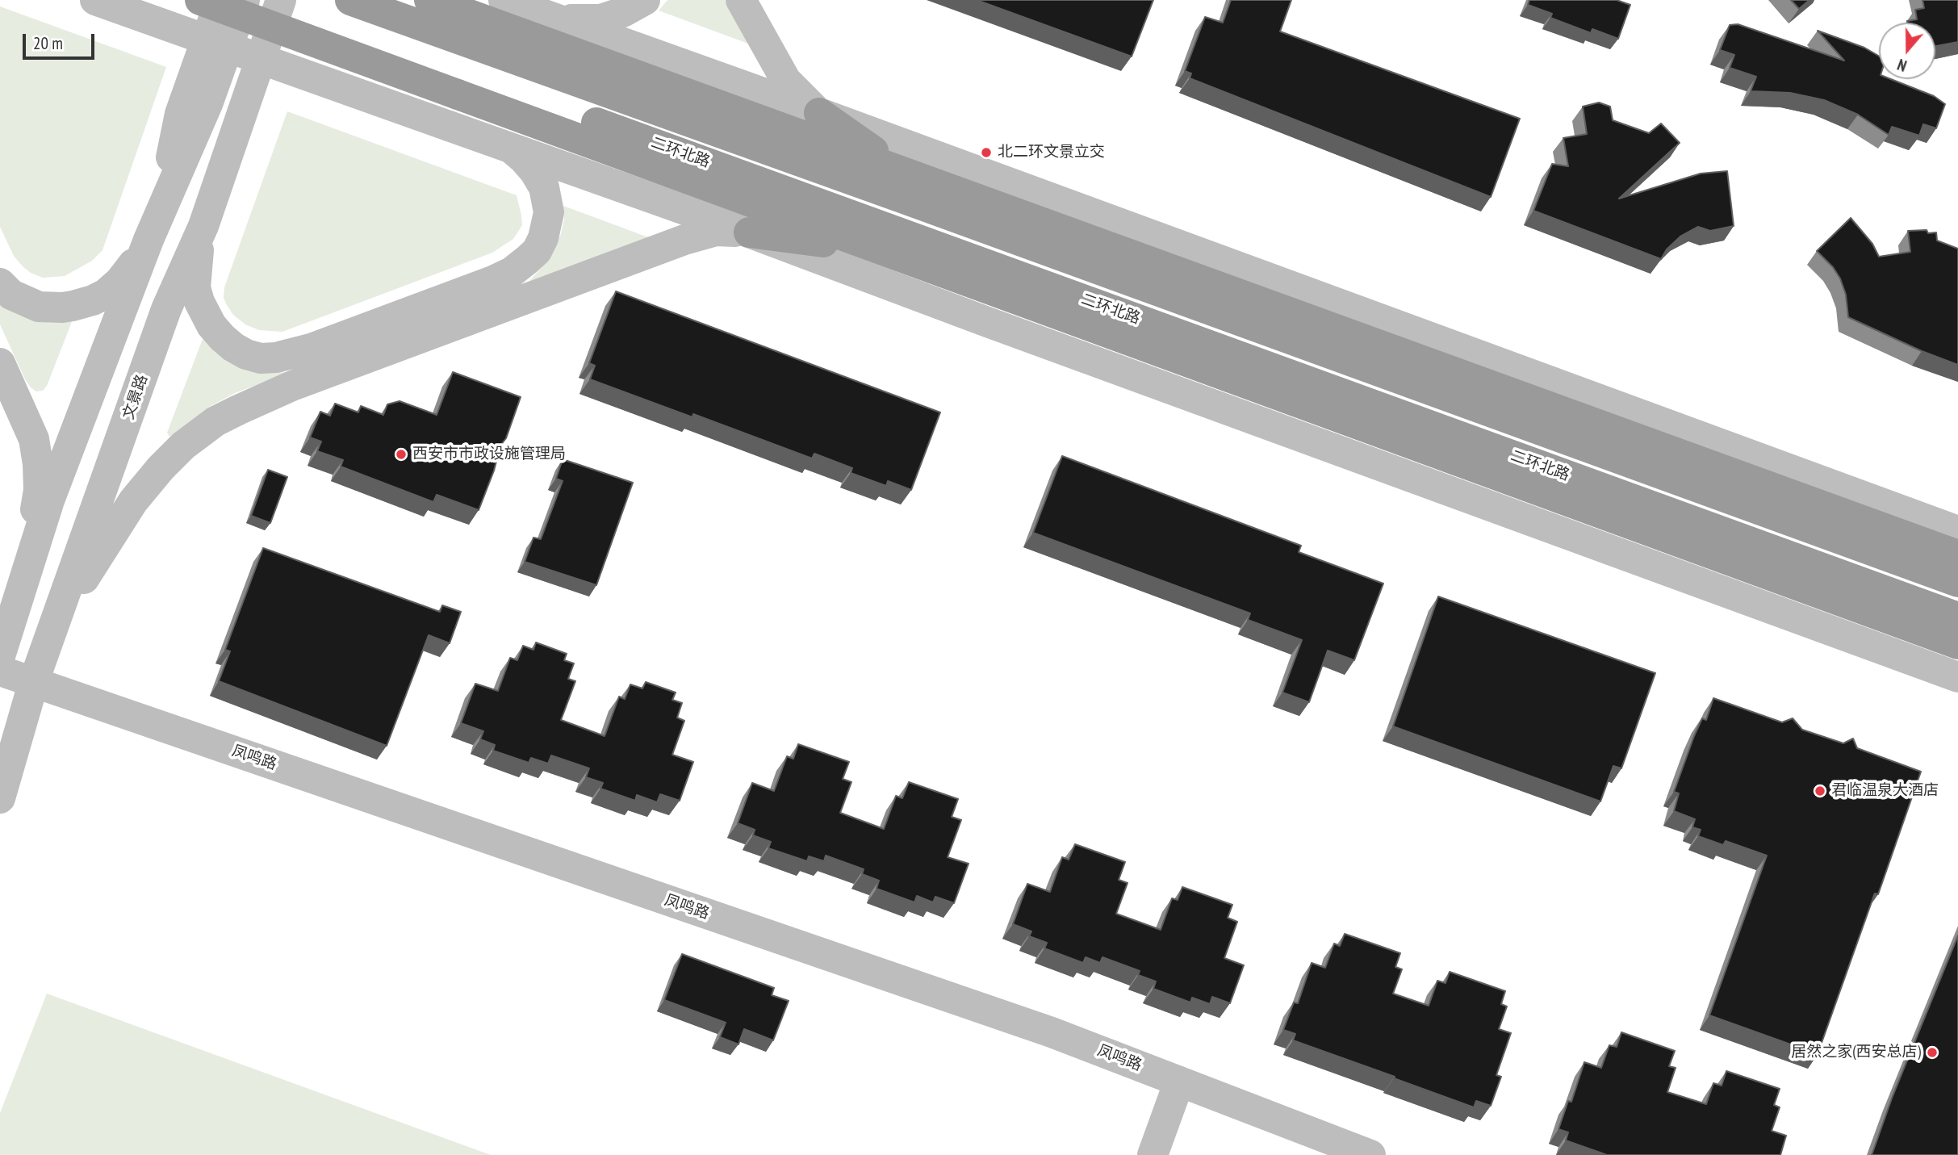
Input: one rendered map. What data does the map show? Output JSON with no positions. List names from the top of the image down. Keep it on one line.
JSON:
{"streets":{"highway":["二环北路"],"main road":["文景路","凤鸣路"]},"crossings":[["文景路","凤鸣路"]],"places":["北二环文景立交","西安市市政设施管理局","君临温泉大酒店","居然之家(西安总店)"],"scale_bar":"20 m","north":"bottom"}
